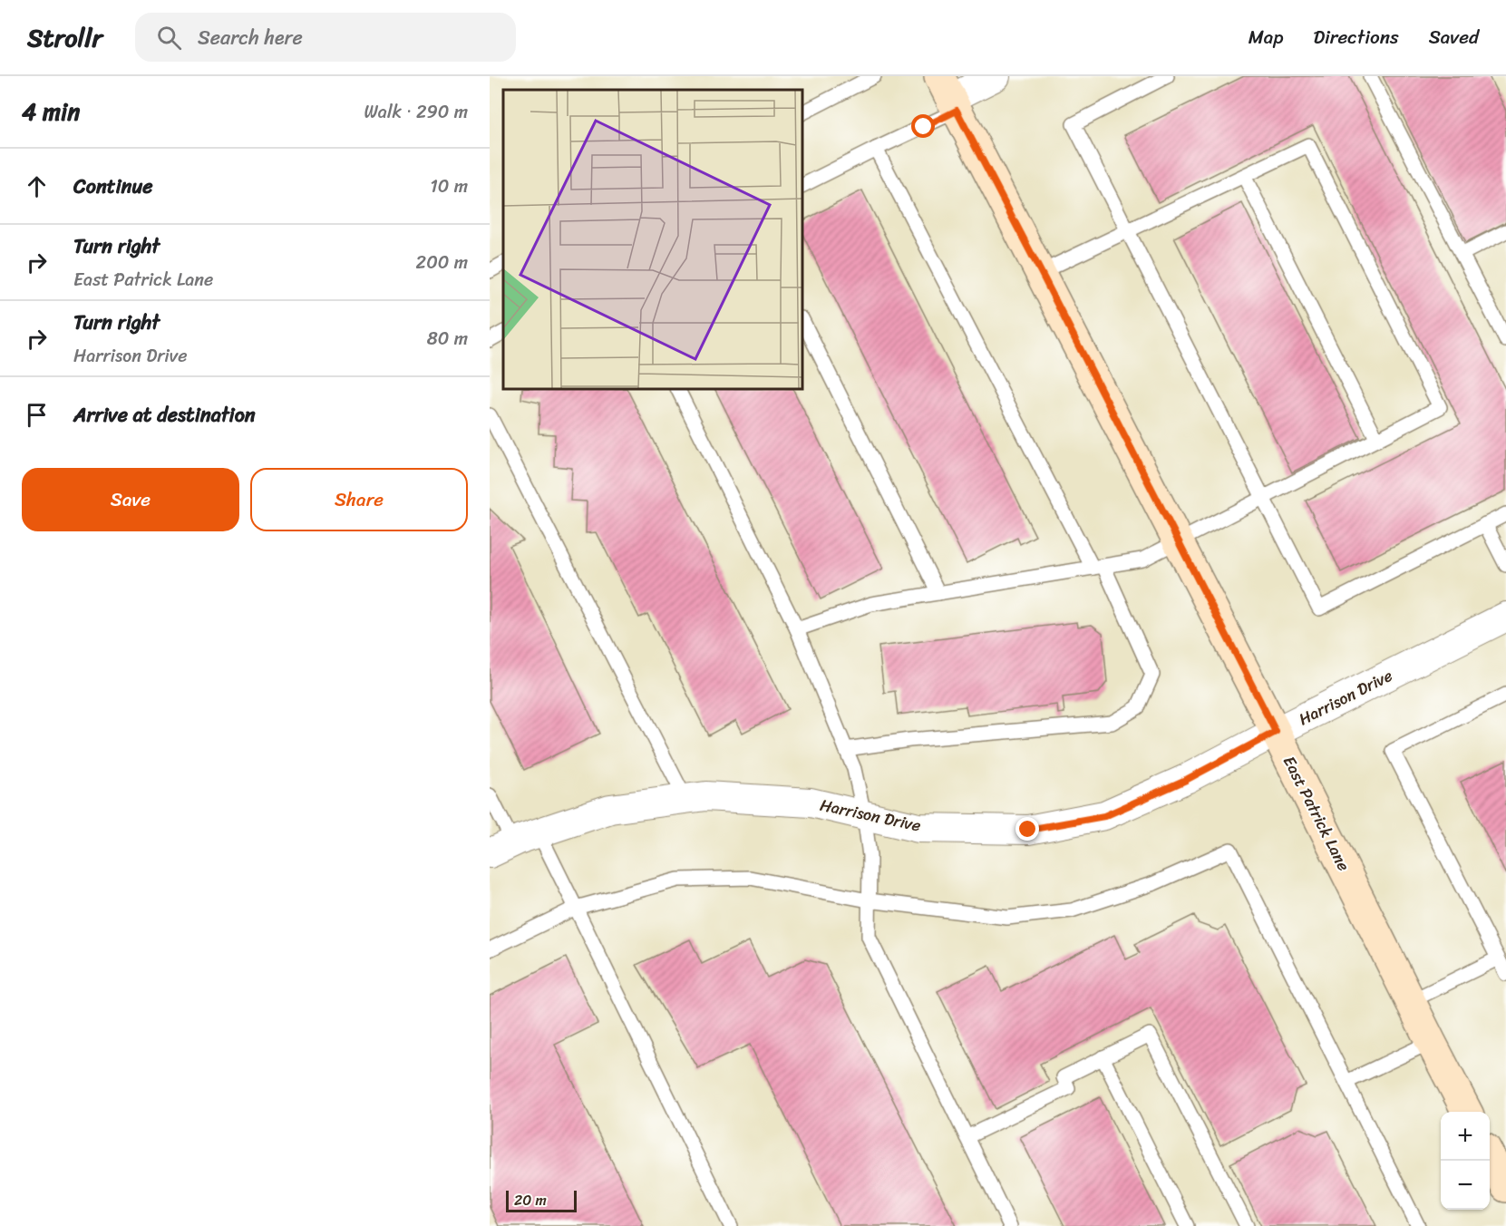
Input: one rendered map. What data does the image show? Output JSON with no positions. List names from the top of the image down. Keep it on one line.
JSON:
{"streets":{"main road":["East Patrick Lane"],"street":["Harrison Drive"]},"crossings":[["Harrison Drive","East Patrick Lane"]],"scale_bar":"20 m","page":{"header":"Strollr","search":"Search here","nav":["Map","Directions","Saved"],"heading":["4 min","Walk · 290 m"],"list":[["Continue","10 m"],["Turn right","East Patrick Lane","200 m"],["Turn right","Harrison Drive","80 m"],"Arrive at destination"],"buttons":["Save","Share"],"map_buttons":["+","−"],"scale":"20 m"}}
